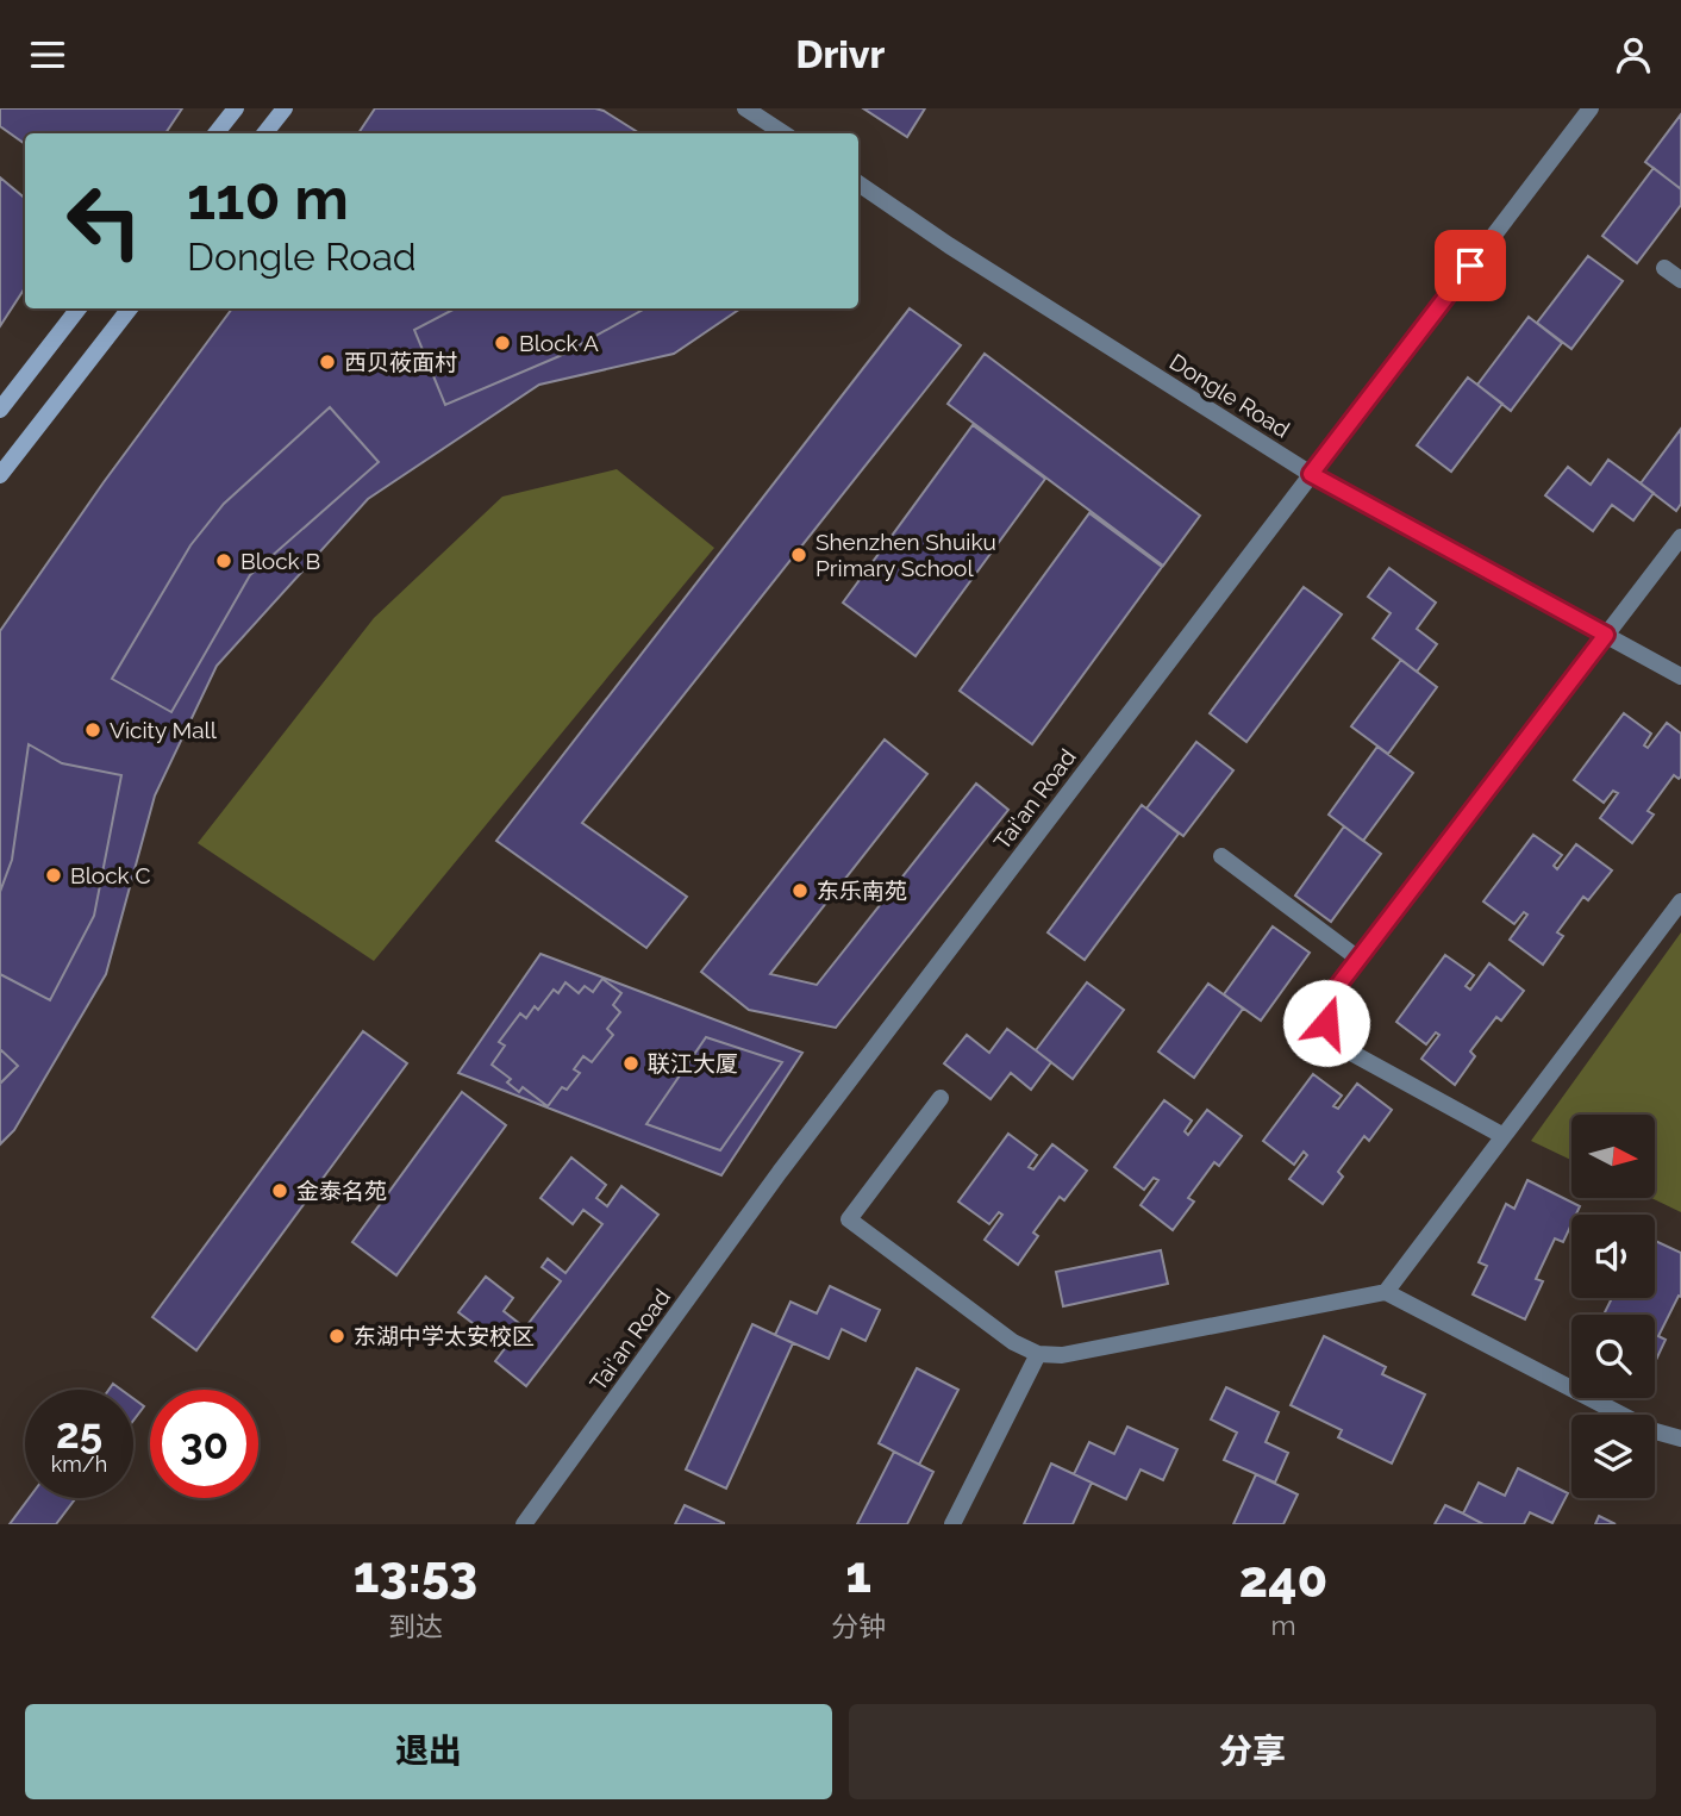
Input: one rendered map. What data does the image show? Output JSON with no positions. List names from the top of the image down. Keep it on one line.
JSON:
{"streets":{"street":["Dongle Road","Tai'an Road"]},"crossings":[["Dongle Road","Tai'an Road"]],"places":["Block A","西贝莜面村","Shenzhen Shuiku Primary School","Block B","Vicity Mall","Block C","东乐南苑","联江大厦","金泰名苑","东湖中学太安校区"],"north":"right","page":{"header":"Drivr","turn":["110 m","Dongle Road"],"speed":"25 km/h","limit":"30","eta":["13:53","到达","1","分钟","240","m"],"buttons":["退出","分享"]}}
